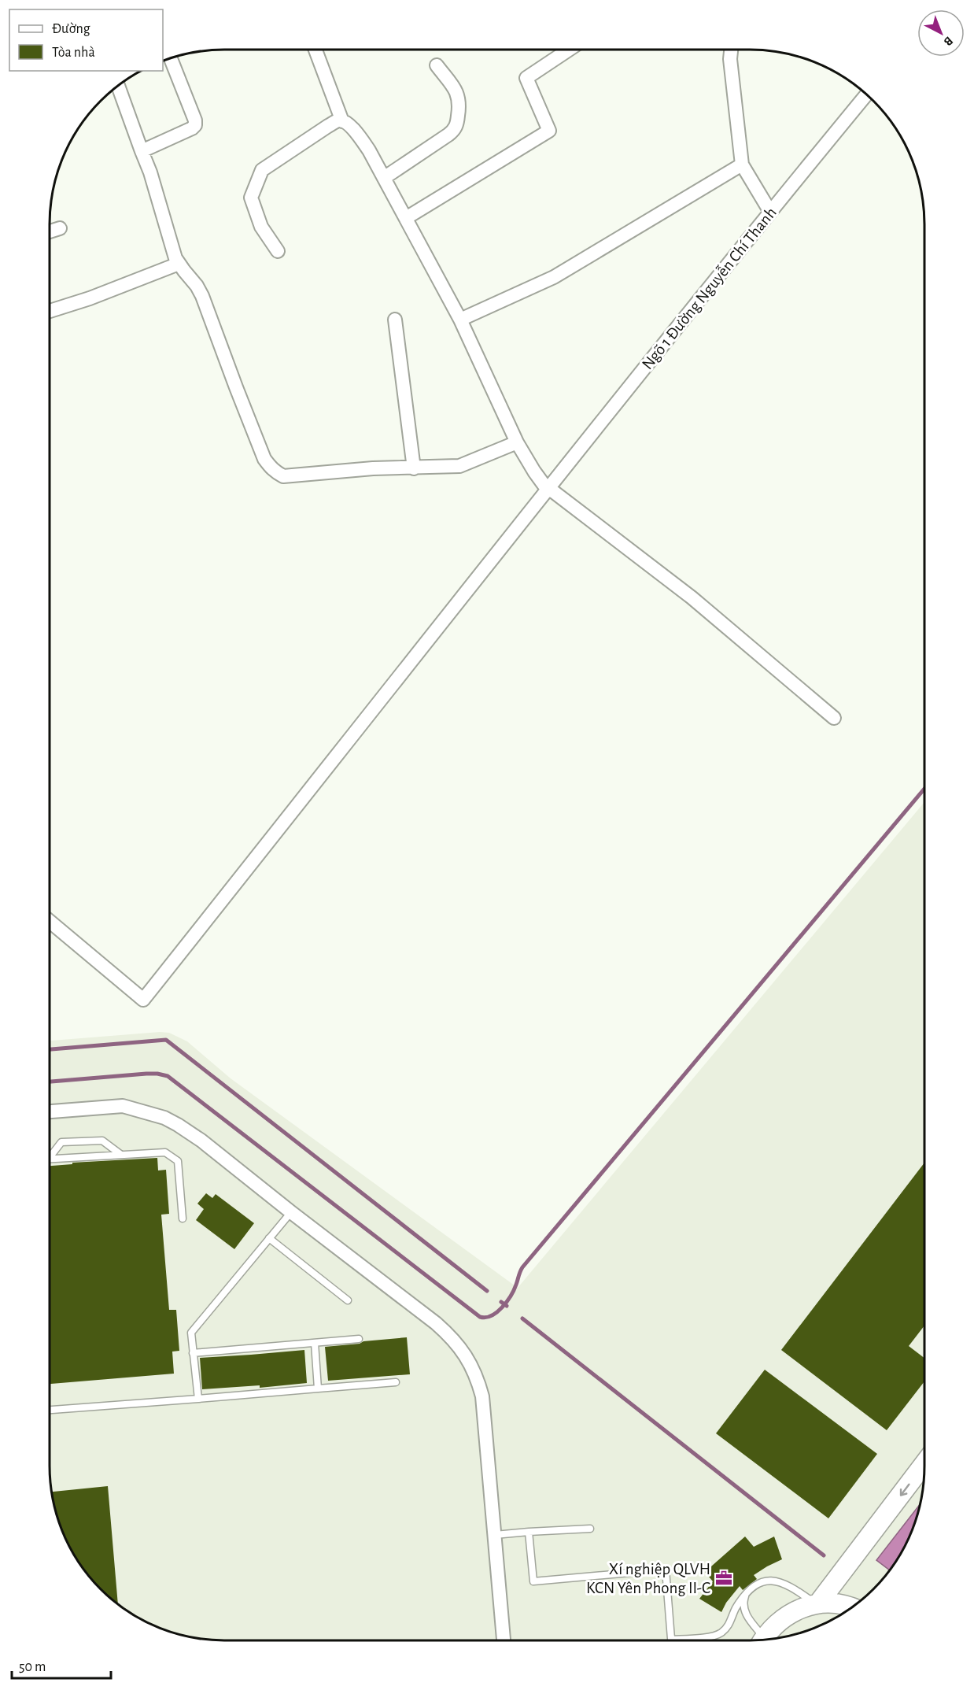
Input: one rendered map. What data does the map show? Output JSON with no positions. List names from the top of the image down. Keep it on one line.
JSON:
{"streets":{"street":["Ngõ 1 Đường Nguyễn Chí Thanh"]},"places":{"office":["Xí nghiệp QLVH KCN Yên Phong II-C"]},"legend":["Đường","Tòa nhà"],"scale_bar":"50 m","north":"bottom right"}
